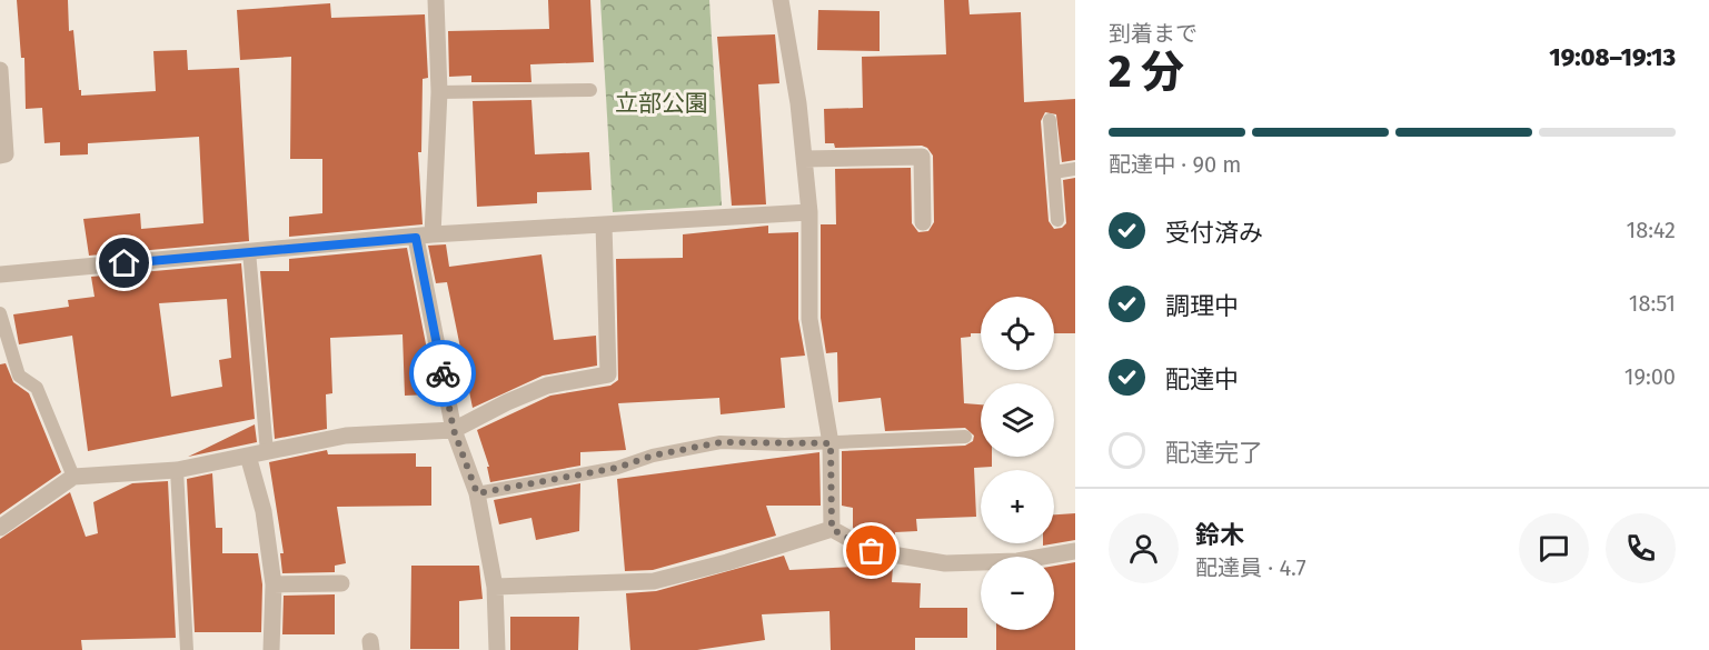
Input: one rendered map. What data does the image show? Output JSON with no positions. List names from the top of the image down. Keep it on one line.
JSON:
{"parks":["立部公園"],"page":{"heading":["2 分","到着まで","19:08–19:13"],"panel":["鈴木","配達員 · 4.7"],"bar":"配達中 · 90 m","list":[["受付済み","18:42"],["調理中","18:51"],["配達中","19:00"],"配達完了"],"map_buttons":["+","−"]}}
